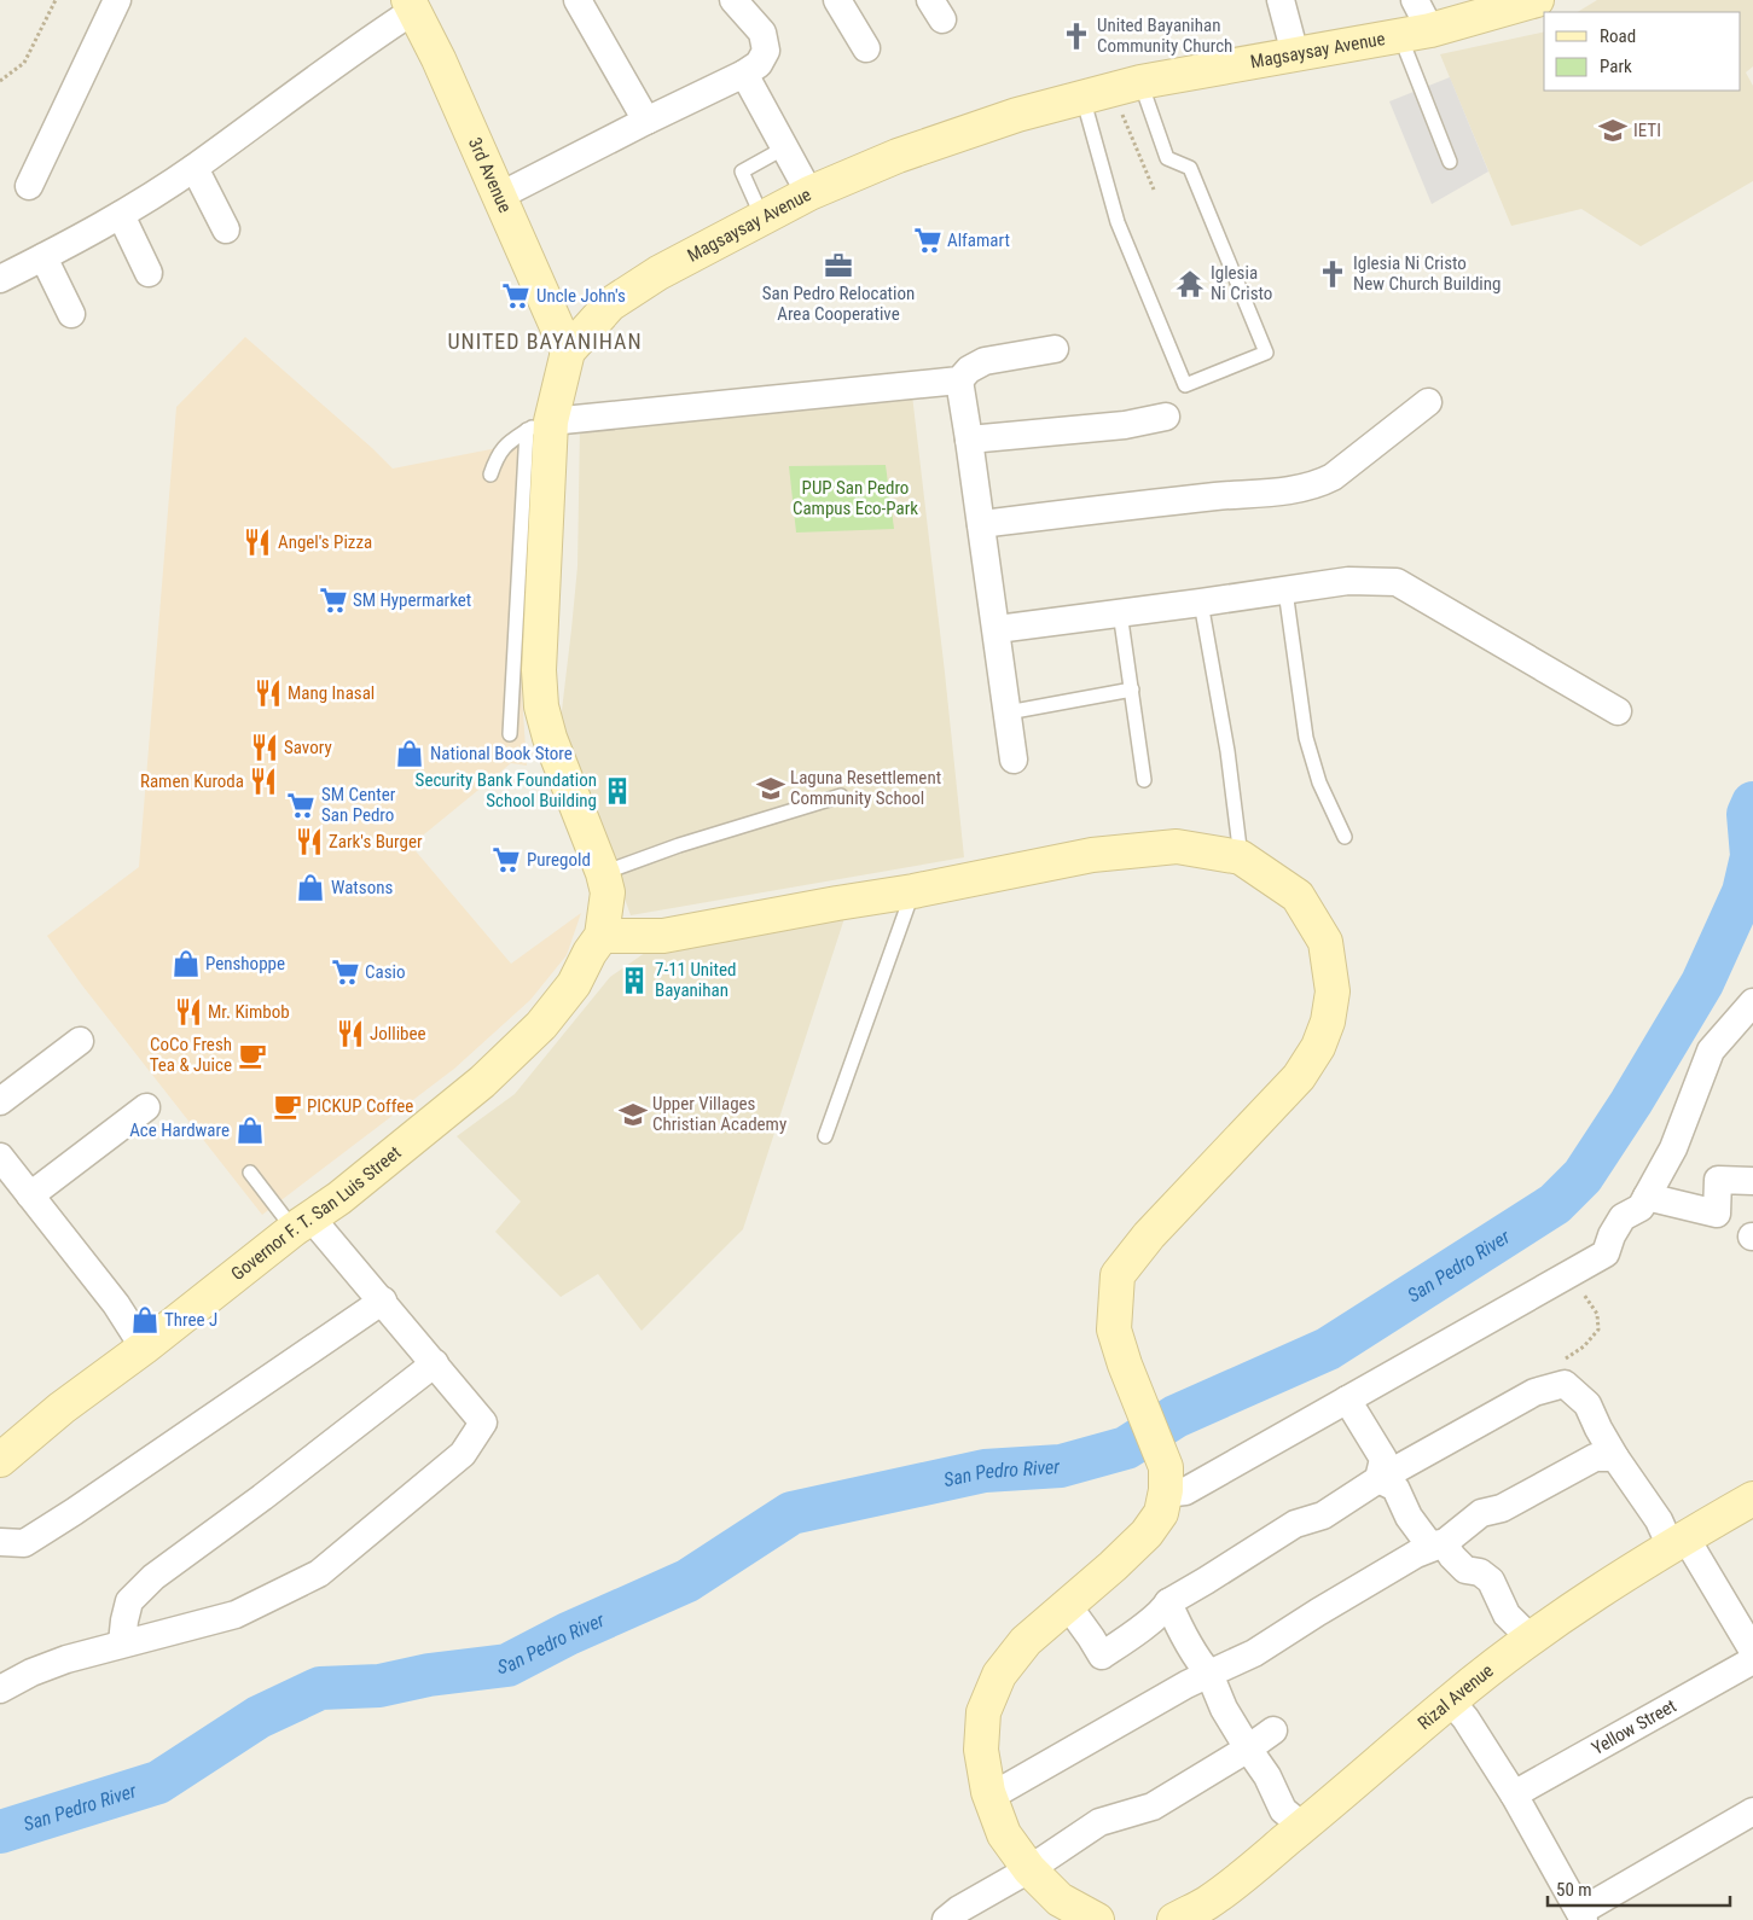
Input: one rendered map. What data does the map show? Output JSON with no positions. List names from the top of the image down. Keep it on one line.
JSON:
{"streets":{"main road":["Magsaysay Avenue","3rd Avenue","Governor F. T. San Luis Street","Rizal Avenue"],"street":["Yellow Street"]},"crossings":[["Magsaysay Avenue","3rd Avenue"],["Magsaysay Avenue","Governor F. T. San Luis Street"]],"districts":["UNITED BAYANIHAN"],"water":["San Pedro River"],"parks":["PUP San Pedro Campus Eco-Park"],"places":{"church":["United Bayanihan Community Church","Iglesia Ni Cristo New Church Building"],"school or university":["IETI","Laguna Resettlement Community School","Upper Villages Christian Academy"],"supermarket":["Alfamart","Uncle John's","SM Hypermarket","SM Center San Pedro","Puregold","Casio"],"office":["San Pedro Relocation Area Cooperative"],"temple":["Iglesia Ni Cristo"],"restaurant":["Angel's Pizza","Mang Inasal","Savory","Ramen Kuroda","Zark's Burger","Mr. Kimbob","Jollibee"],"shop":["National Book Store","Watsons","Penshoppe","Ace Hardware","Three J"],"building":["Security Bank Foundation School Building","7-11 United Bayanihan"],"cafe":["CoCo Fresh Tea & Juice","PICKUP Coffee"]},"legend":["Road","Park"],"scale_bar":"50 m"}
